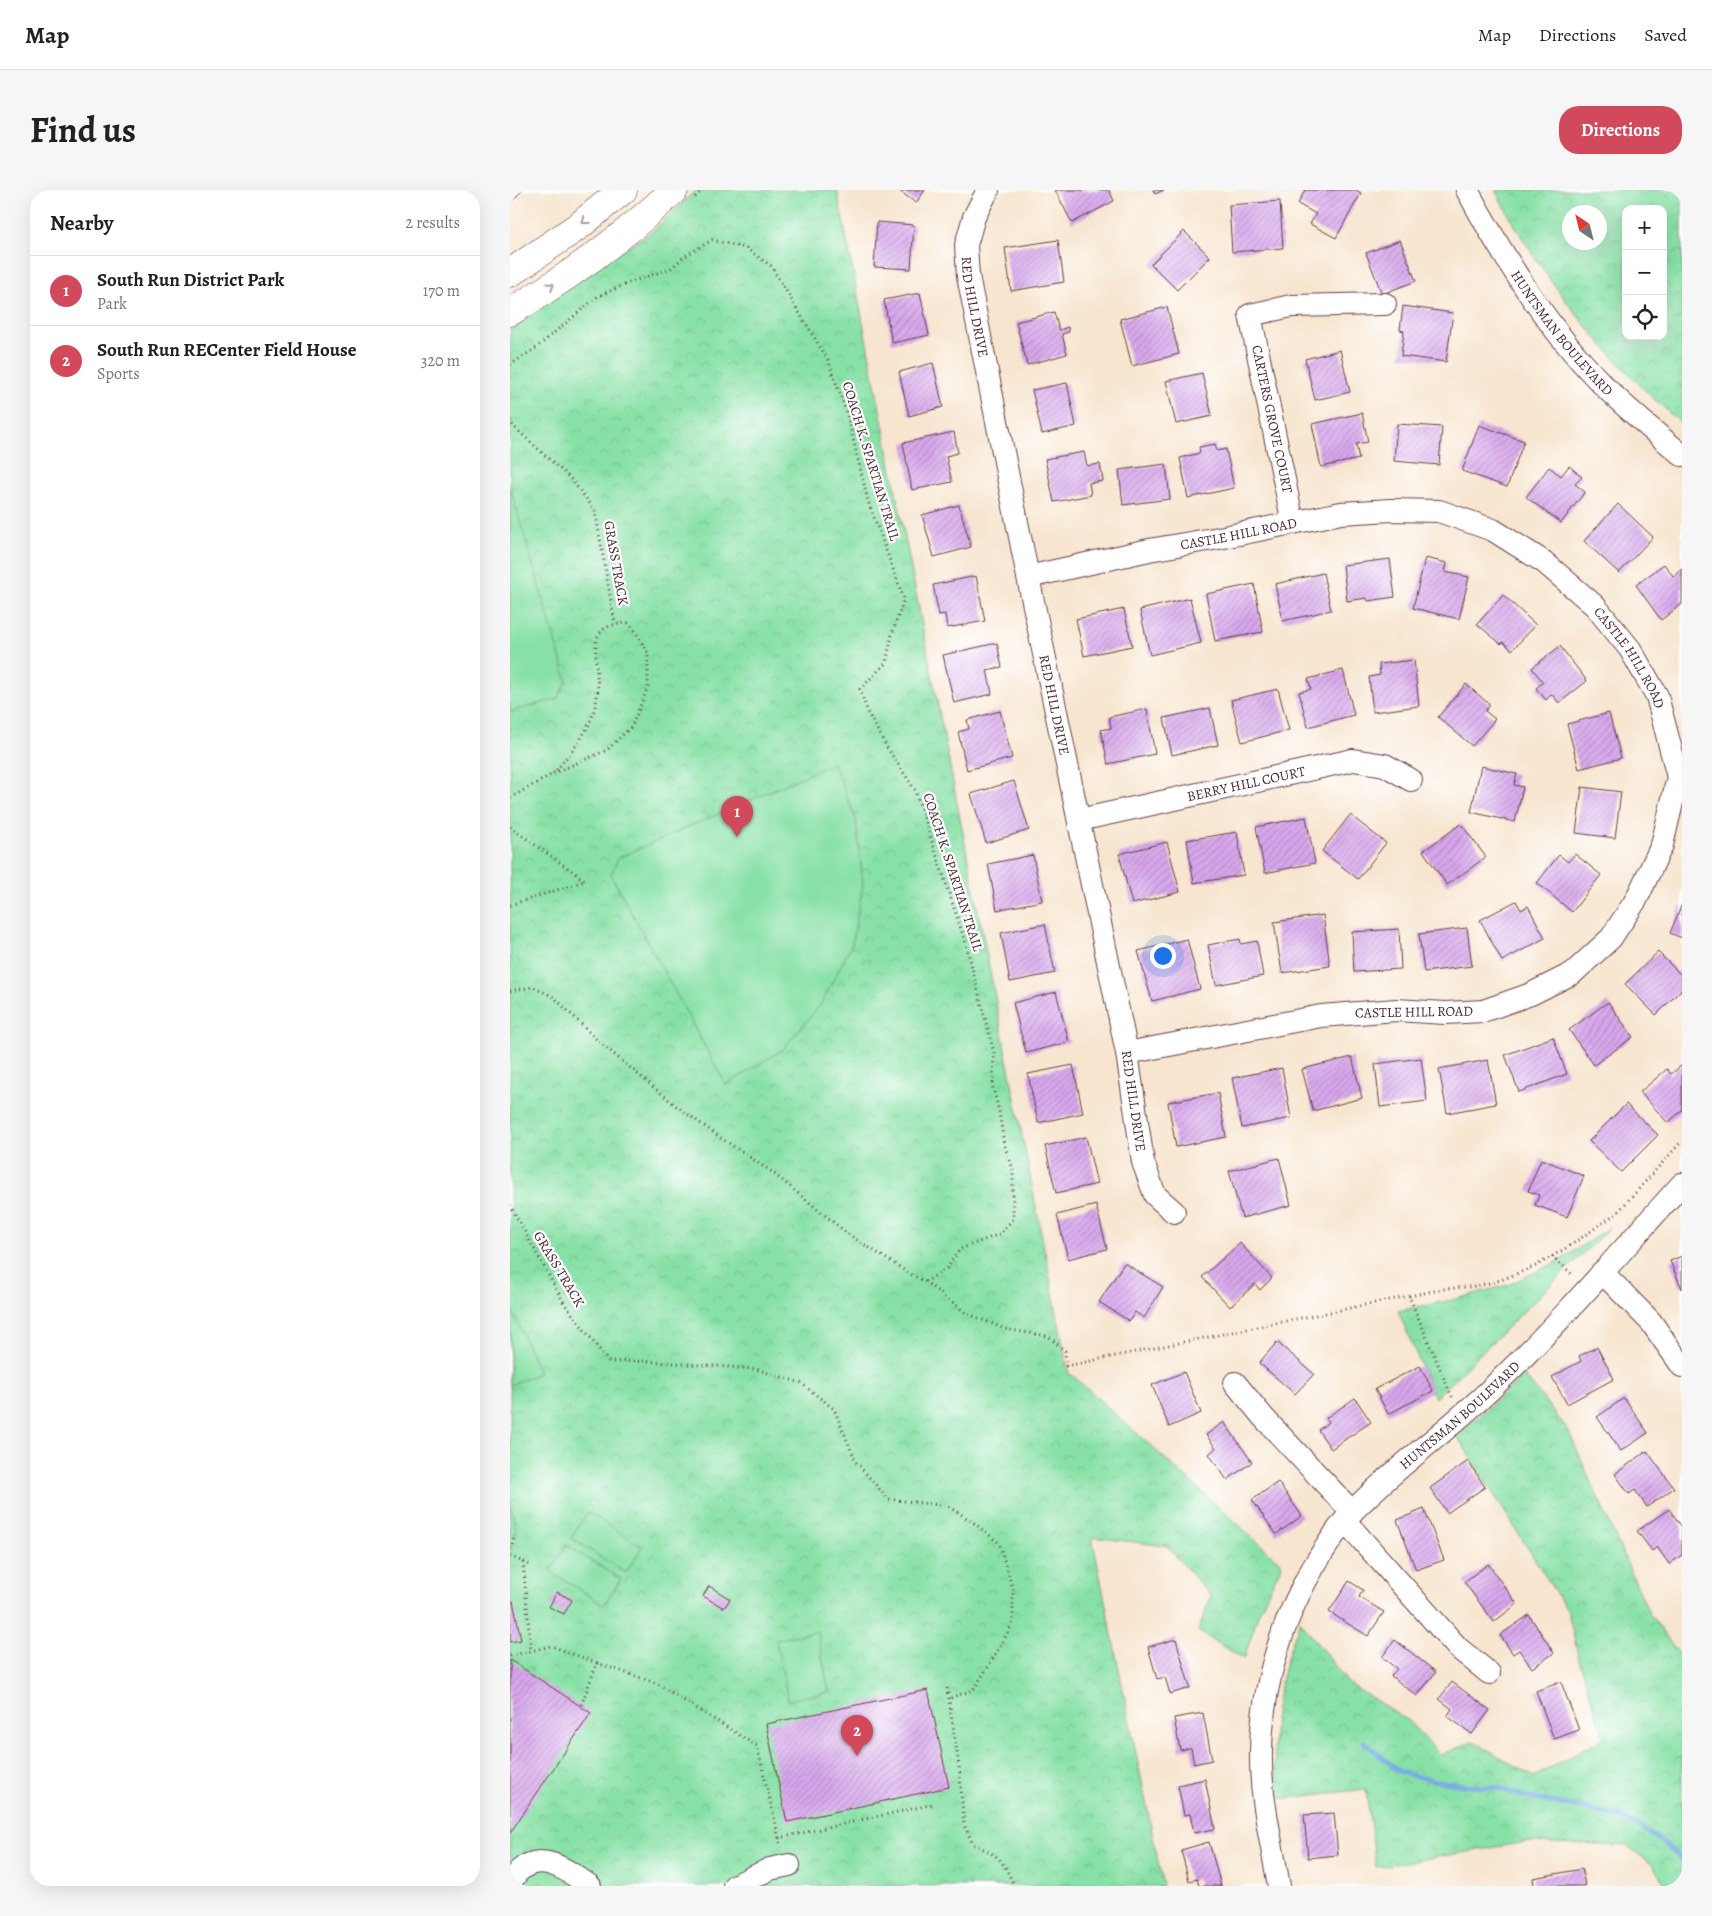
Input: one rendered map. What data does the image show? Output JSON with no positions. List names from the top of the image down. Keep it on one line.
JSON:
{"streets":{"street":["RED HILL DRIVE","HUNTSMAN BOULEVARD","CARTERS GROVE COURT","CASTLE HILL ROAD","BERRY HILL COURT"],"path":["COACH K. SPARTIAN TRAIL","GRASS TRACK"]},"crossings":[["RED HILL DRIVE","CASTLE HILL ROAD"],["RED HILL DRIVE","BERRY HILL COURT"],["CARTERS GROVE COURT","CASTLE HILL ROAD"]],"north":"top left","page":{"header":"Map","nav":["Map","Directions","Saved"],"title":"Find us","buttons":"Directions","heading":["Nearby","2 results"],"map_buttons":["+","−"],"list":[{"mark":"1","name":"South Run District Park","note":"Park","value":"170 m"},{"mark":"2","name":"South Run RECenter Field House","note":"Sports","value":"320 m"}],"pins":["1","2"]}}
